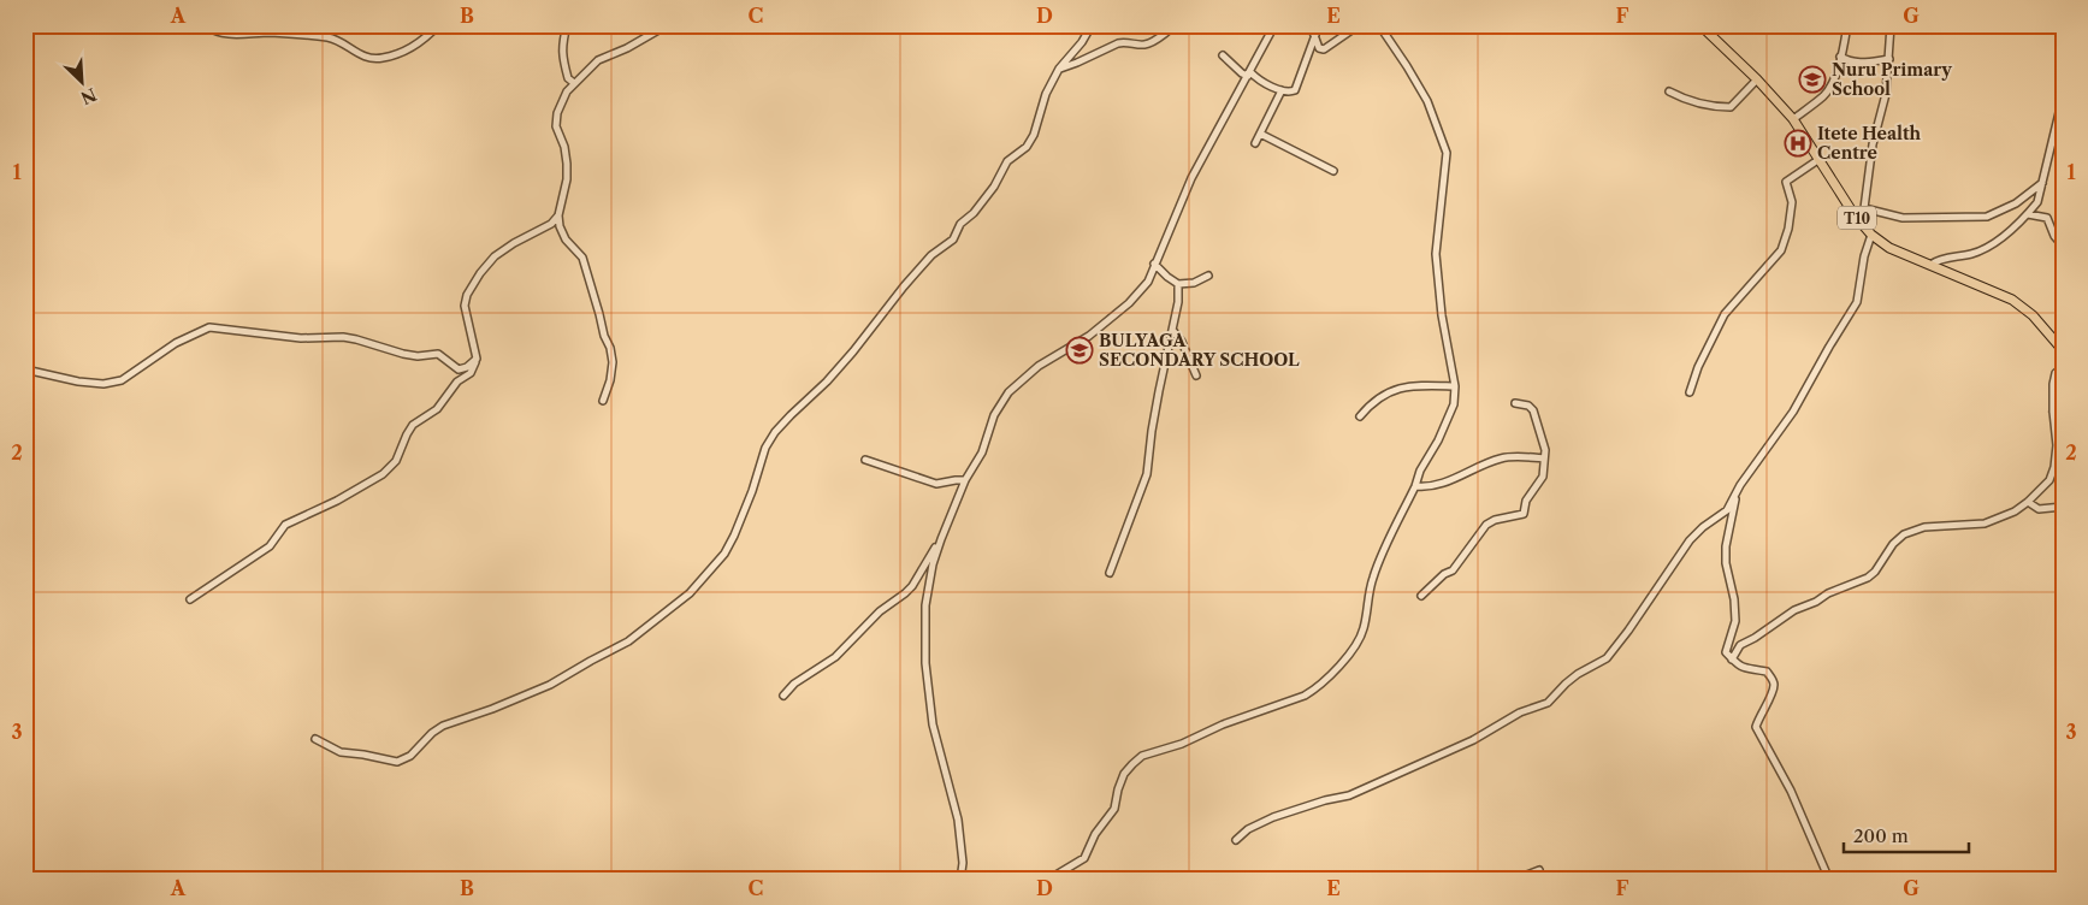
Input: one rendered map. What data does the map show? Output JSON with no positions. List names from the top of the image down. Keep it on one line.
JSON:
{"streets":{"highway":["T10"]},"places":{"school or university":["Nuru Primary School","BULYAGA SECONDARY SCHOOL"],"hospital":["Itete Health Centre"]},"scale_bar":"200 m","north":"bottom right","grid":{"columns":["A","B","C","D","E","F","G"],"rows":["1","2","3"]}}
